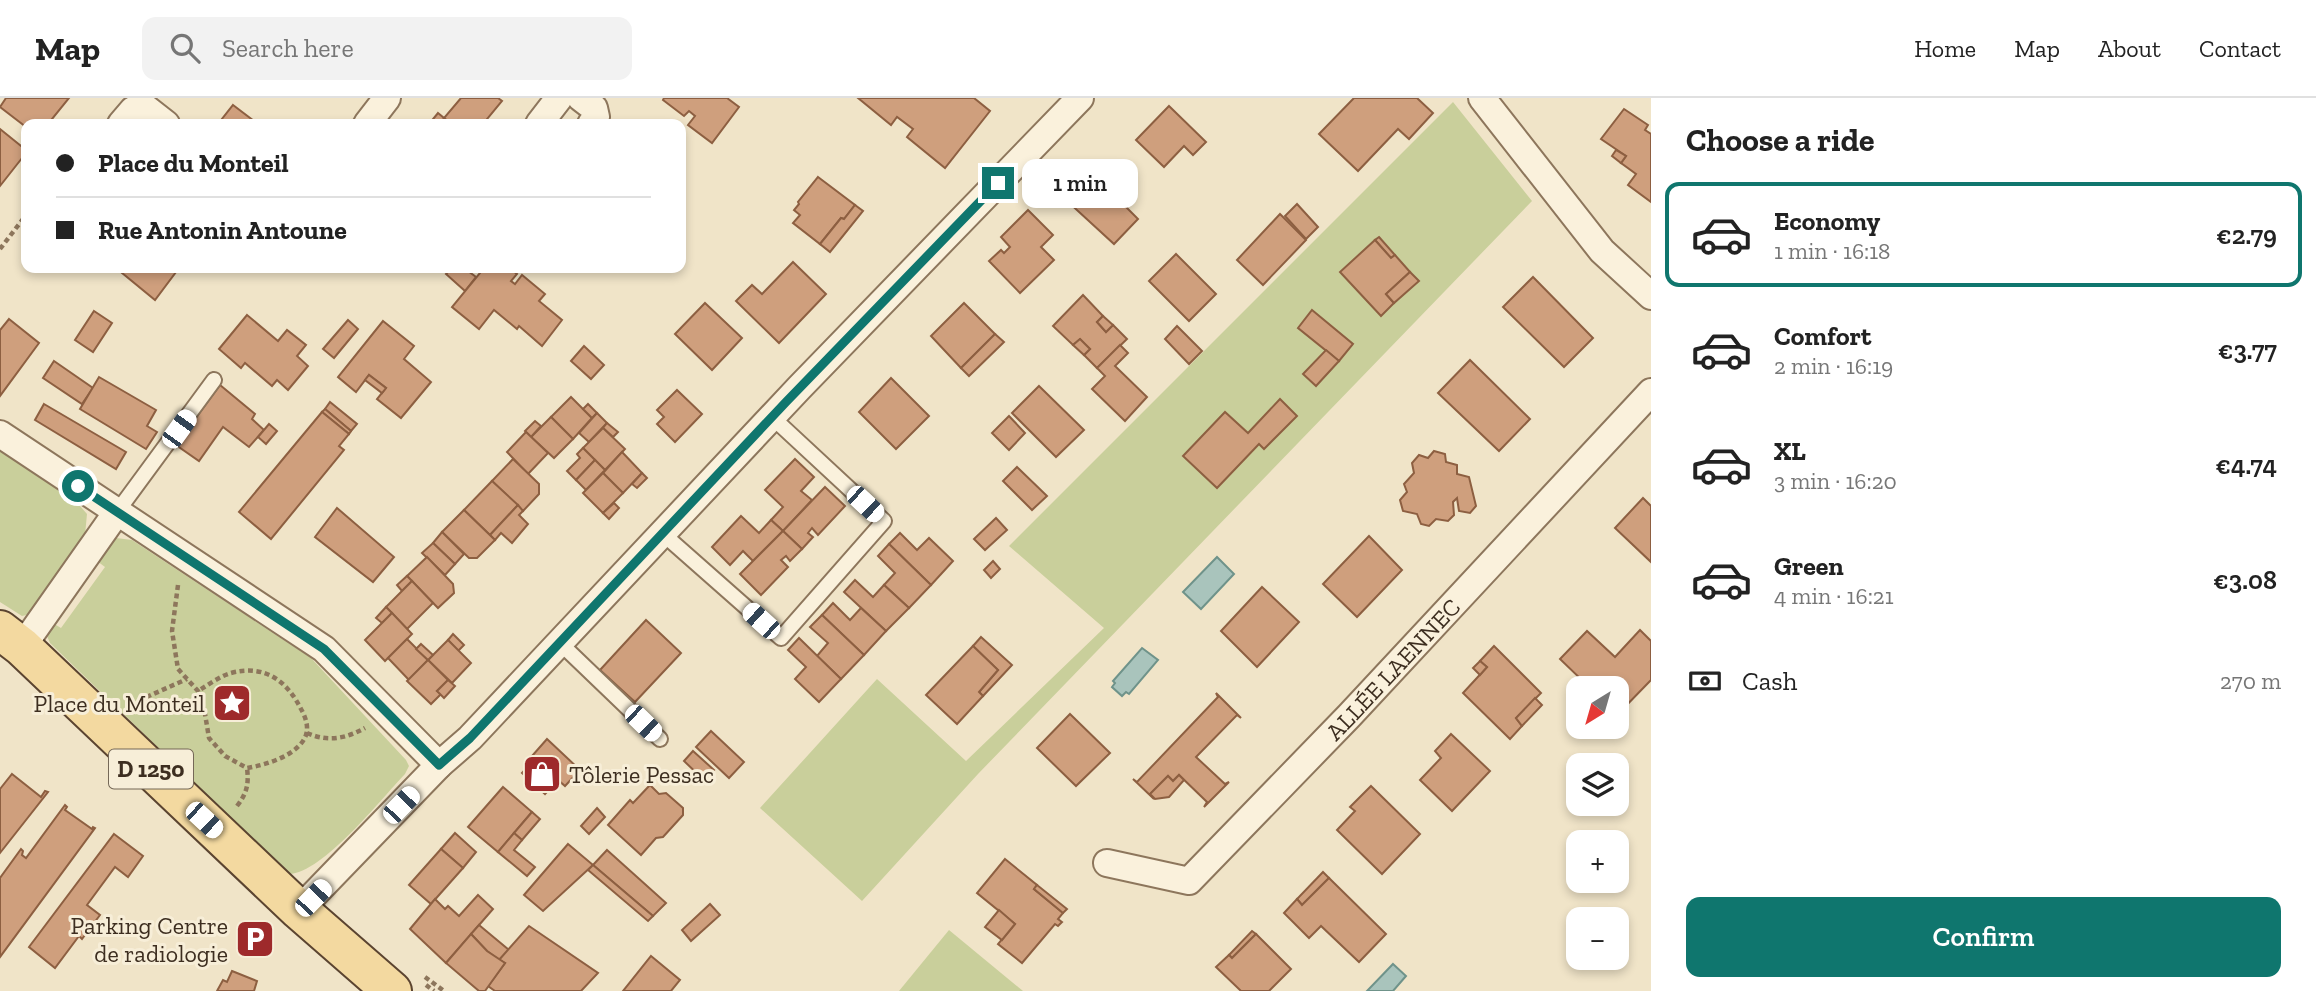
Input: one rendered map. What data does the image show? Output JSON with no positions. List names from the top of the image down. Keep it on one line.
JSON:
{"streets":{"main road":["D 1250"],"street":["ALLÉE LAENNEC"]},"places":{"place":["Place du Monteil"],"shop":["Tôlerie Pessac"],"parking":["Parking Centre de radiologie"]},"north":"bottom left","page":{"header":"Map","search":"Search here","nav":["Home","Map","About","Contact"],"heading":"Choose a ride","banner":["Place du Monteil","Rue Antonin Antoune"],"bubble":"1 min","list":[{"name":"Economy","note":"1 min · 16:18","value":"€2.79"},{"name":"Comfort","note":"2 min · 16:19","value":"€3.77"},{"name":"XL","note":"3 min · 16:20","value":"€4.74"},{"name":"Green","note":"4 min · 16:21","value":"€3.08"}],"pay":["Cash","270 m"],"map_buttons":["+","−"],"buttons":"Confirm"}}
